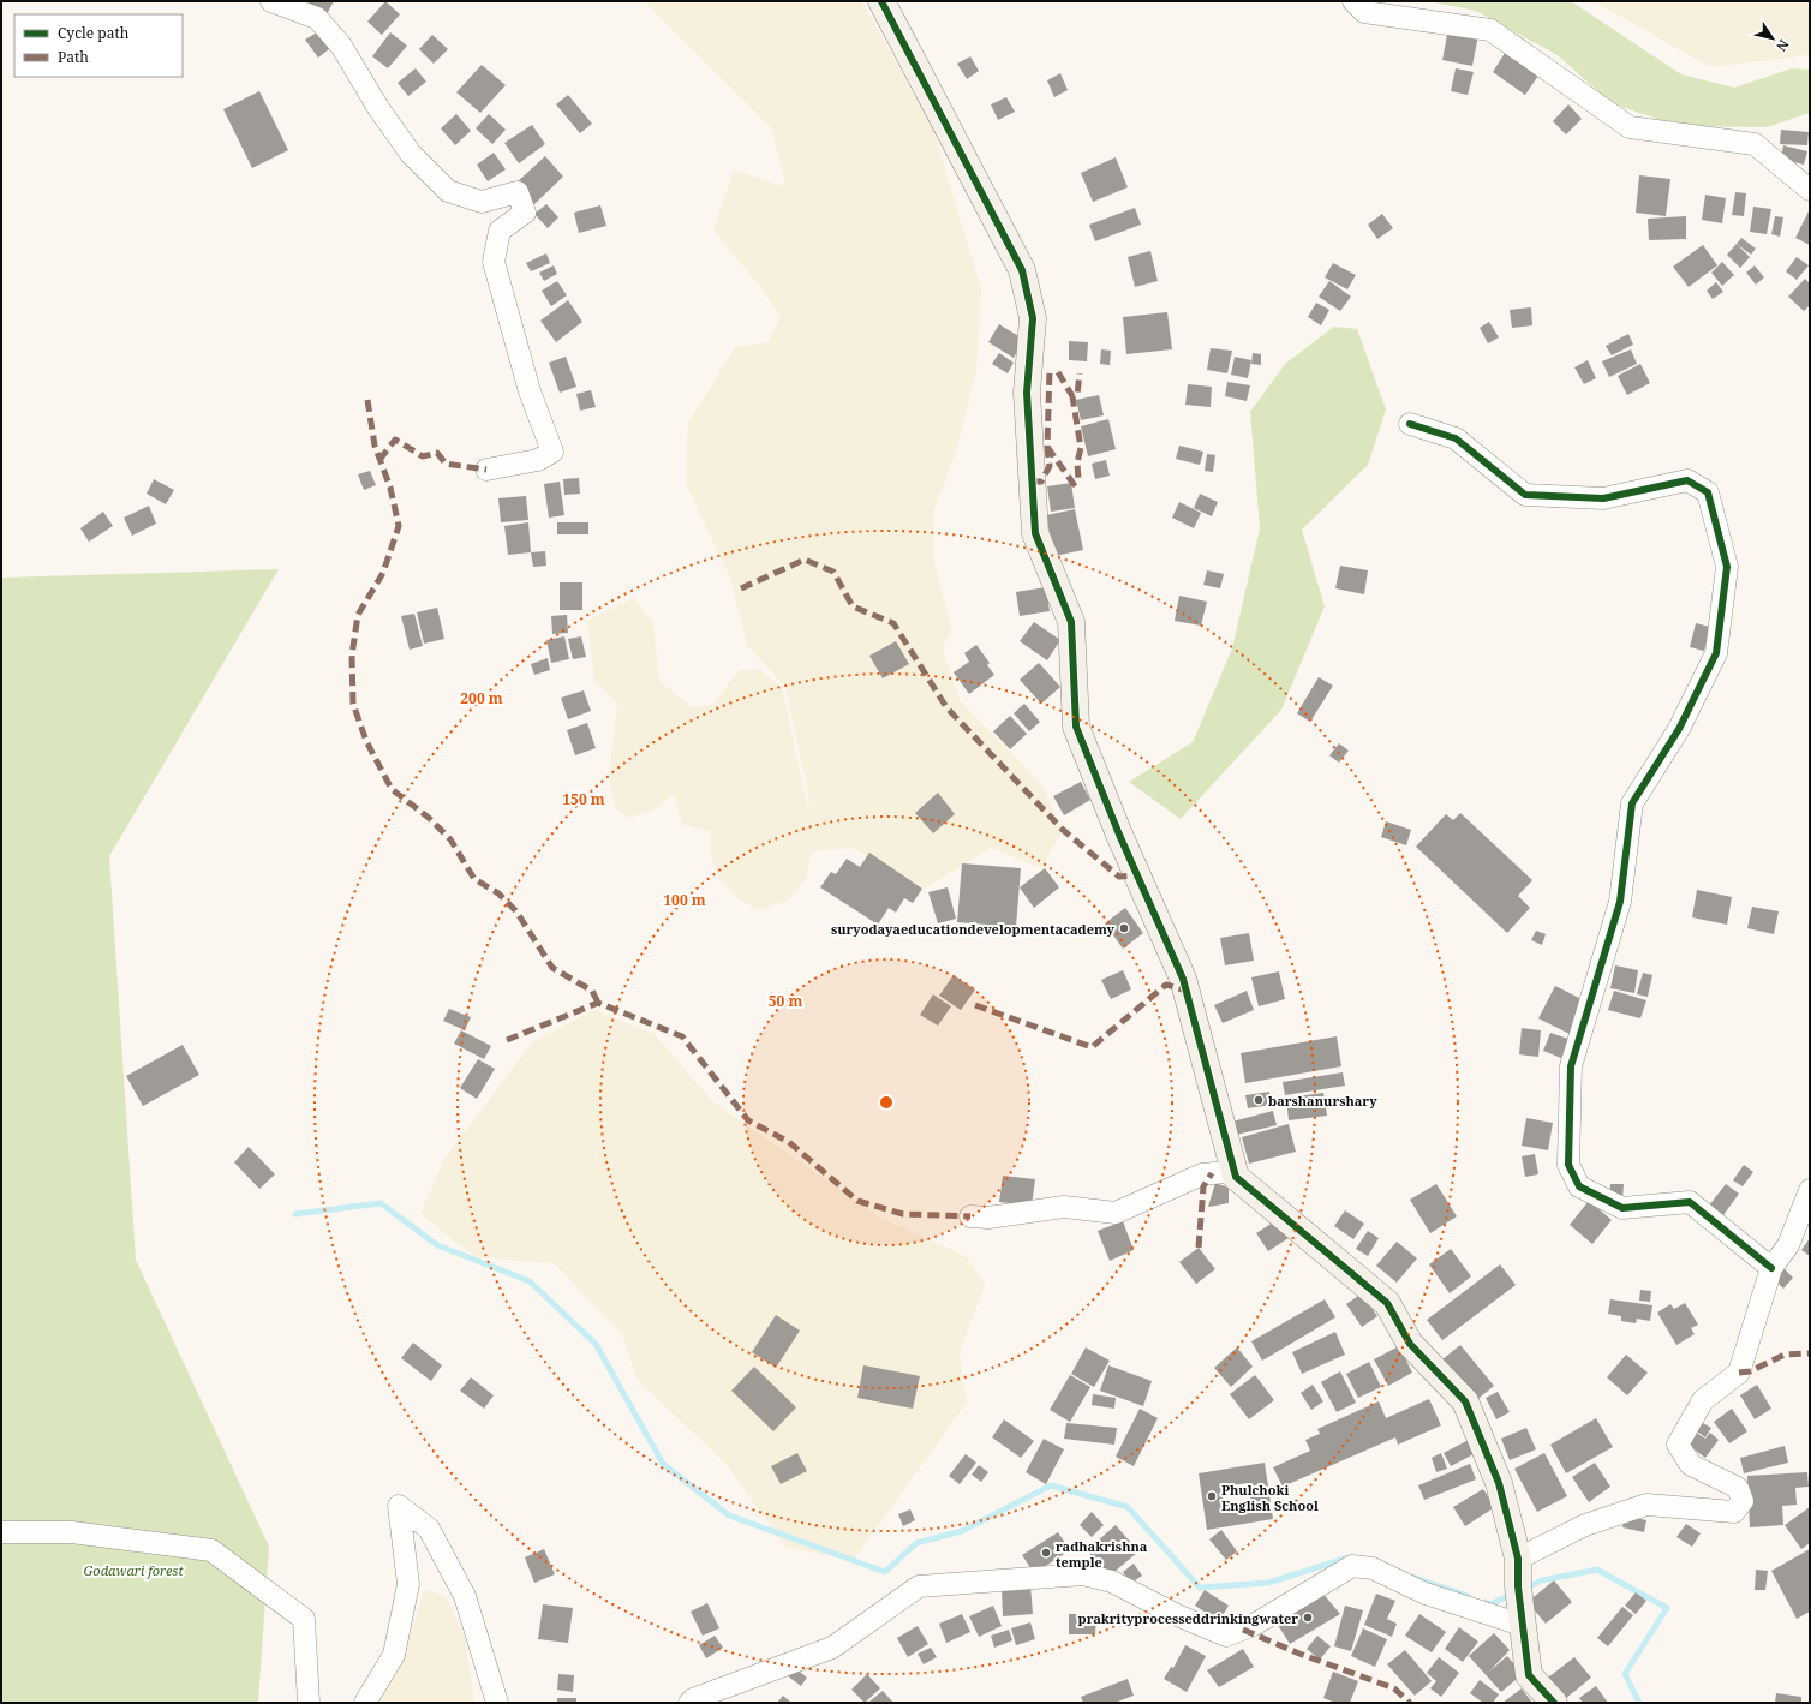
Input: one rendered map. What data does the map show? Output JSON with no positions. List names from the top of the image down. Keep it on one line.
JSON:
{"parks":["Godawari forest"],"places":["suryodayaeducationdevelopmentacademy","barshanurshary","Phulchoki English School","radhakrishna temple","prakrityprocesseddrinkingwater"],"legend":["Cycle path","Path"],"north":"bottom right","rings":["200 m","150 m","100 m","50 m"]}
